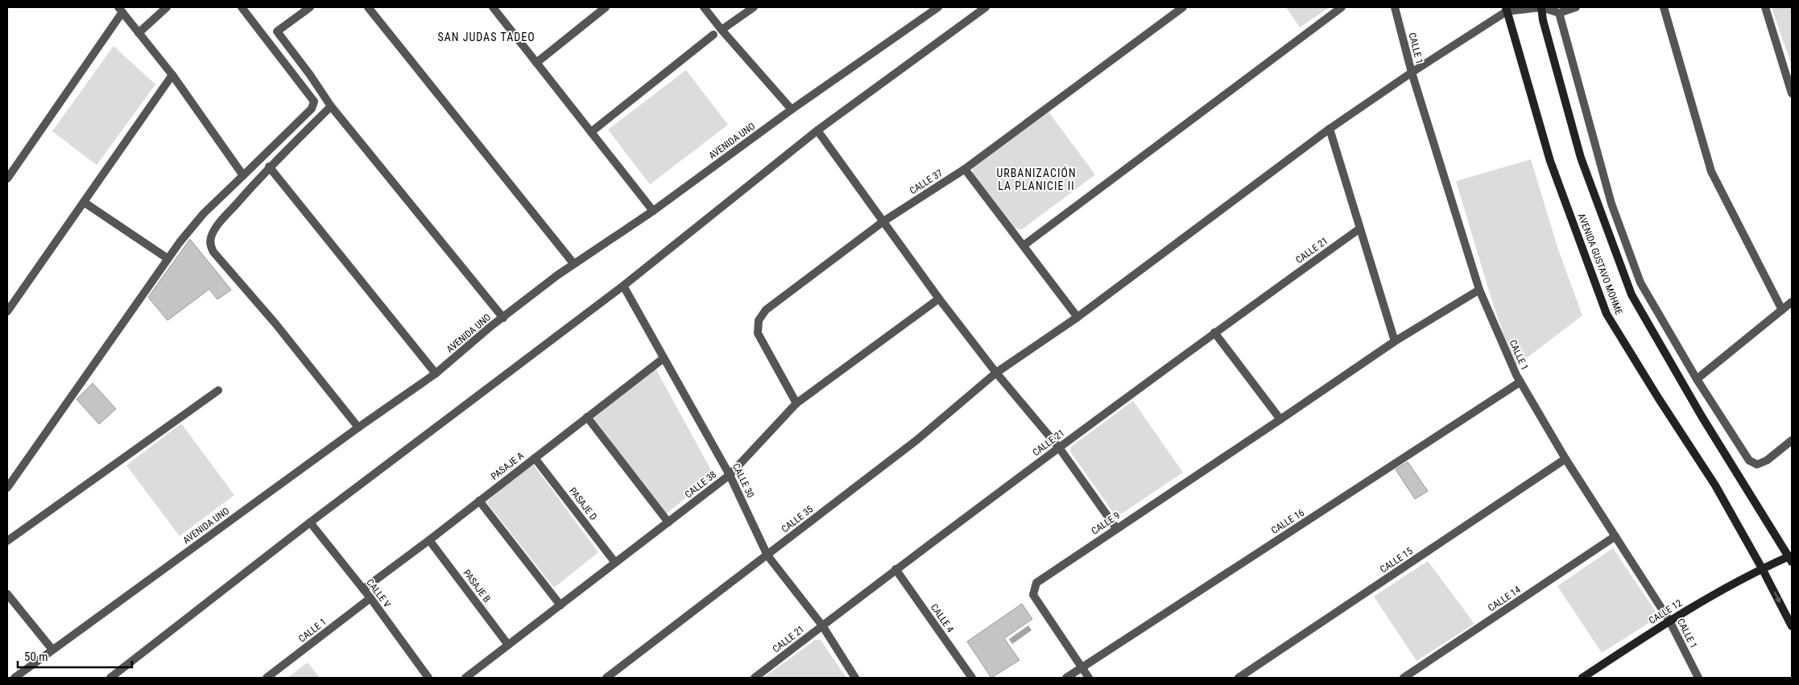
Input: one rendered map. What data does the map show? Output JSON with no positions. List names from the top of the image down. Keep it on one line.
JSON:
{"streets":{"street":["CALLE 1","AVENIDA UNO","CALLE 37","CALLE 21","AVENIDA GUSTAVO MOHME","PASAJE A","CALLE 30","CALLE 38","PASAJE D","CALLE 35","CALLE 16","CALLE 9","CALLE 15","PASAJE B","CALLE V","CALLE 14","CALLE 12","CALLE 4"]},"crossings":[["CALLE 1","CALLE 35"],["CALLE 1","CALLE 16"],["CALLE 1","CALLE 9"],["CALLE 1","CALLE 15"],["CALLE 1","CALLE V"],["CALLE 1","CALLE 14"],["CALLE 1","CALLE 12"],["CALLE 37","CALLE 38"],["CALLE 21","CALLE 30"],["CALLE 21","CALLE 4"],["AVENIDA GUSTAVO MOHME","CALLE 35"],["AVENIDA GUSTAVO MOHME","CALLE 12"],["PASAJE A","CALLE 30"],["PASAJE A","PASAJE D"],["PASAJE A","PASAJE B"],["PASAJE A","CALLE V"],["CALLE 30","CALLE 38"],["CALLE 30","CALLE 35"],["CALLE 38","PASAJE D"],["CALLE 38","PASAJE B"],["CALLE 16","CALLE 9"]],"districts":["SAN JUDAS TADEO","URBANIZACIÓN LA PLANICIE II"],"scale_bar":"50 m"}
